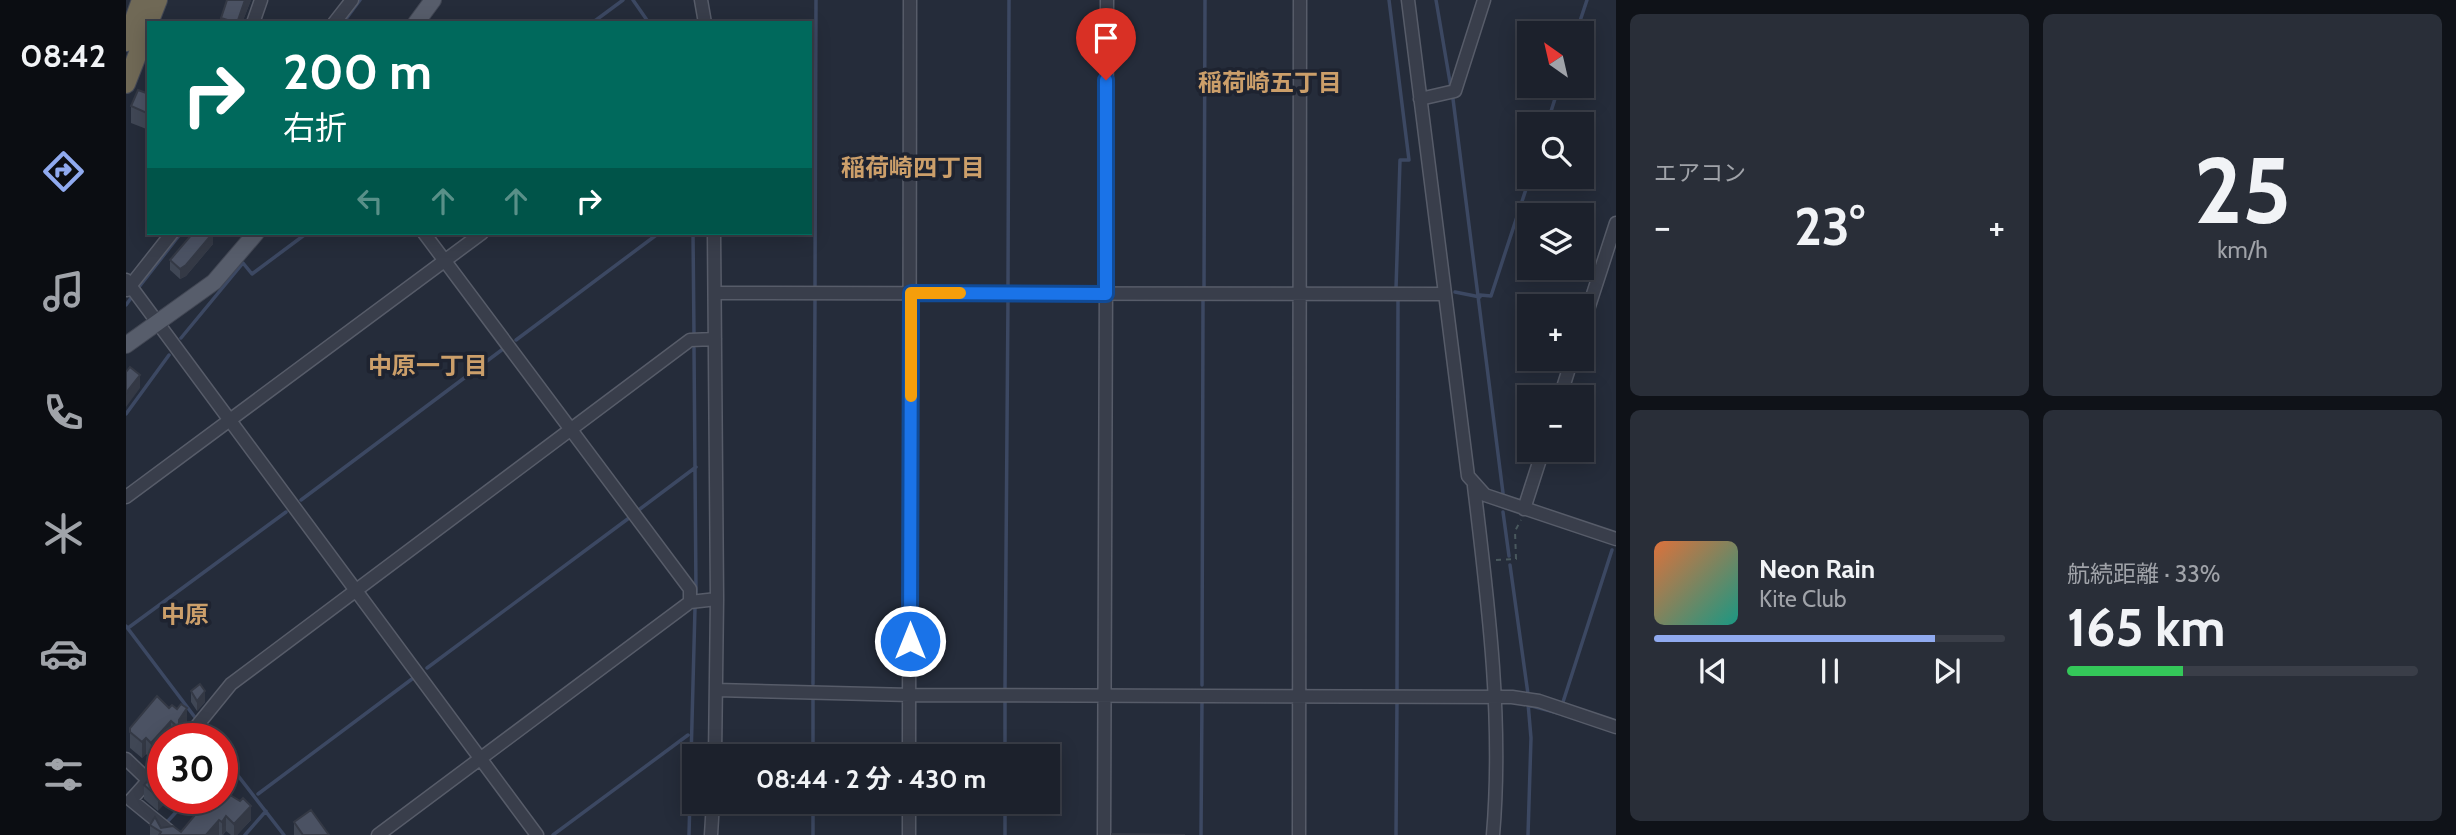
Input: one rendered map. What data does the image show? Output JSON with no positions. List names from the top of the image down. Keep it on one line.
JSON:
{"districts":["稲荷崎五丁目","稲荷崎四丁目","中原一丁目","中原"],"north":"top left","page":{"tabs":"08:42","tile":["エアコン",["25","km/h"],["航続距離 · 33%","165 km"]],"map_buttons":["+","−"],"turn":["200 m","右折"],"heat":["−","23°","+"],"song":["Neon Rain","Kite Club"],"limit":"30","trip":"08:44 · 2 分 · 430 m"}}
